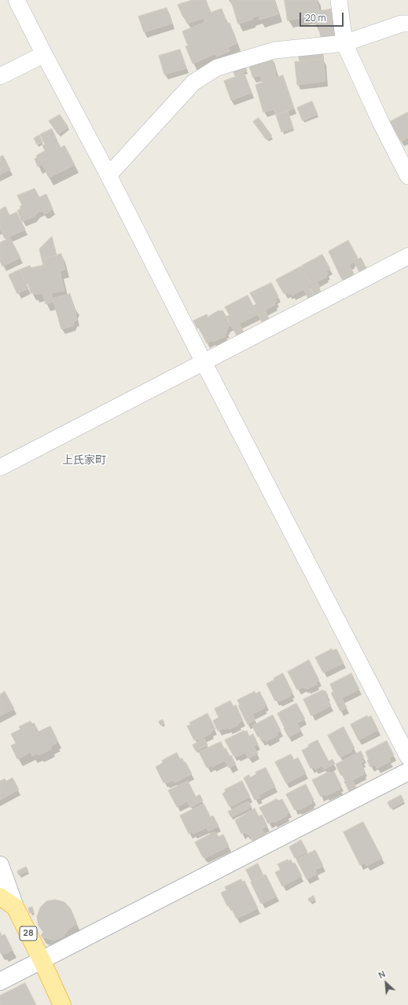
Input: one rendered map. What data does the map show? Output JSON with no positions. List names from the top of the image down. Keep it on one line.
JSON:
{"streets":{"main road":["28"]},"districts":["上氏家町"],"scale_bar":"20 m","north":"top left"}
